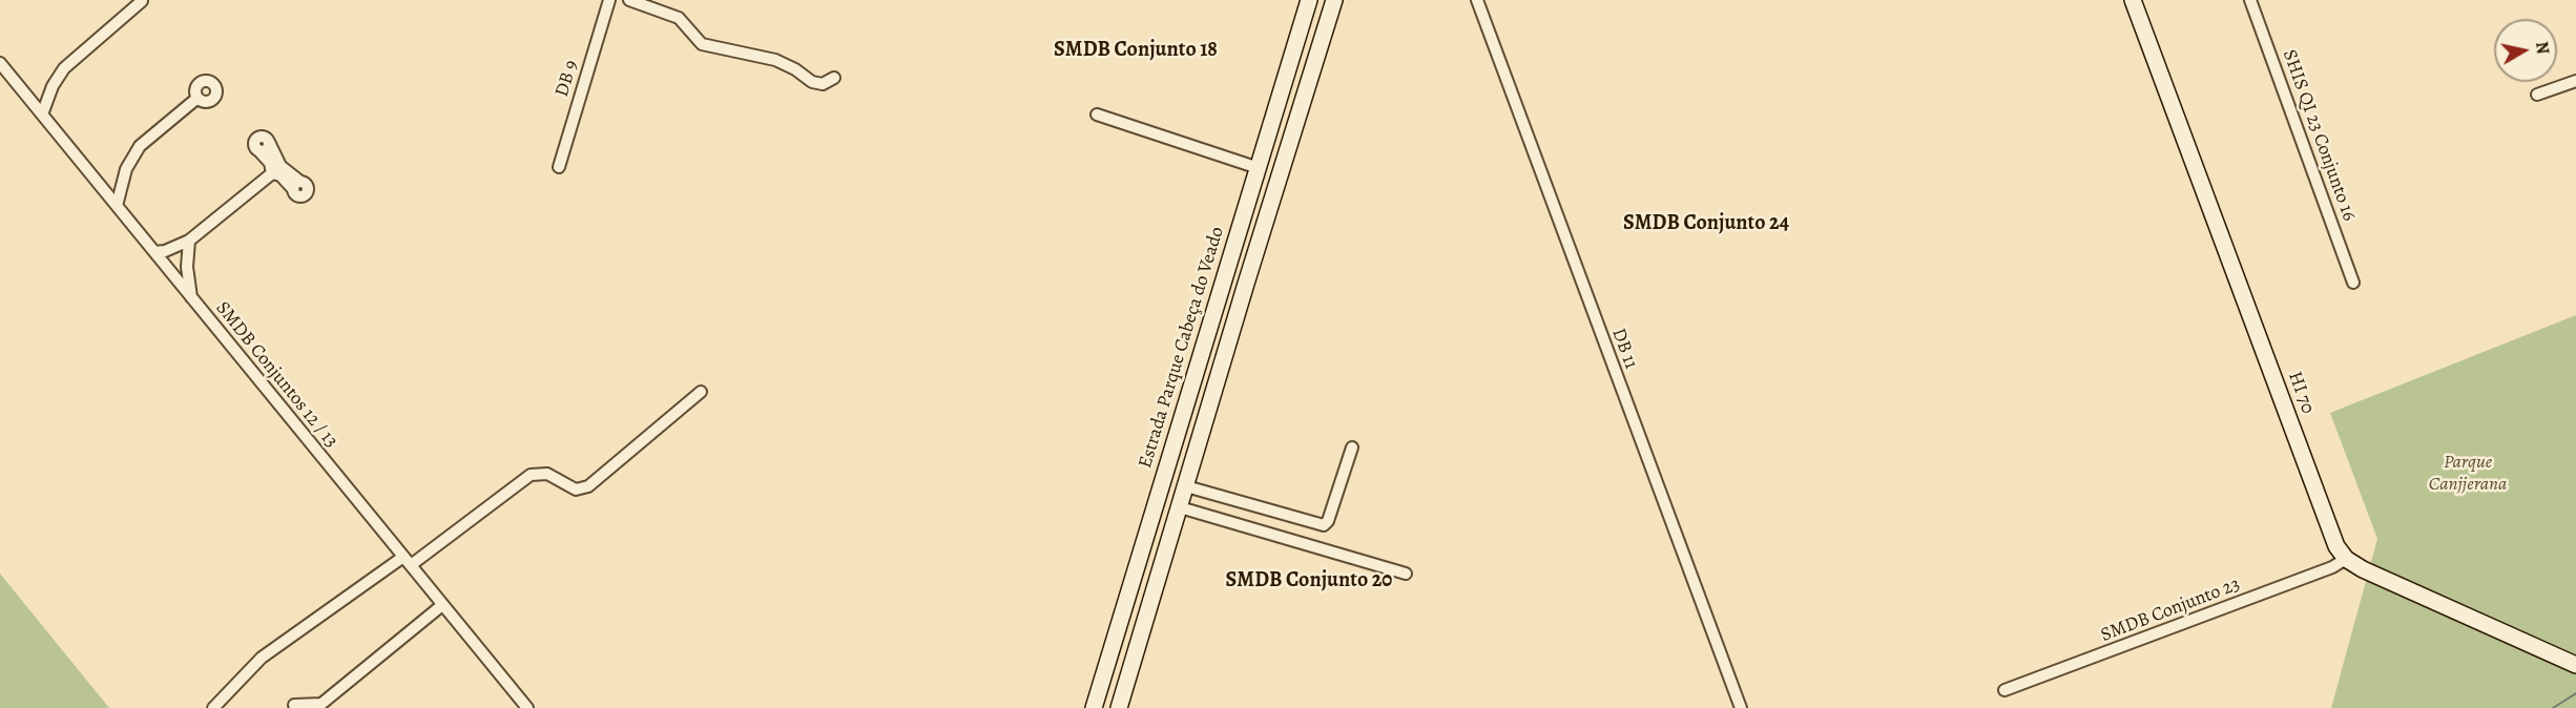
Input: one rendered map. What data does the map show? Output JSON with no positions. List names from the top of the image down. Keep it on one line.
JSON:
{"streets":{"main road":["Estrada Parque Cabeça do Veado","HI 70"],"street":["DB 9","SHIS QI 23 Conjunto 16","DB 11","SMDB Conjuntos 12 / 13","SMDB Conjunto 23"]},"crossings":[["HI 70","SMDB Conjunto 23"]],"districts":["SMDB Conjunto 18","SMDB Conjunto 24","SMDB Conjunto 20"],"parks":["Parque Canjjerana"],"north":"right"}
